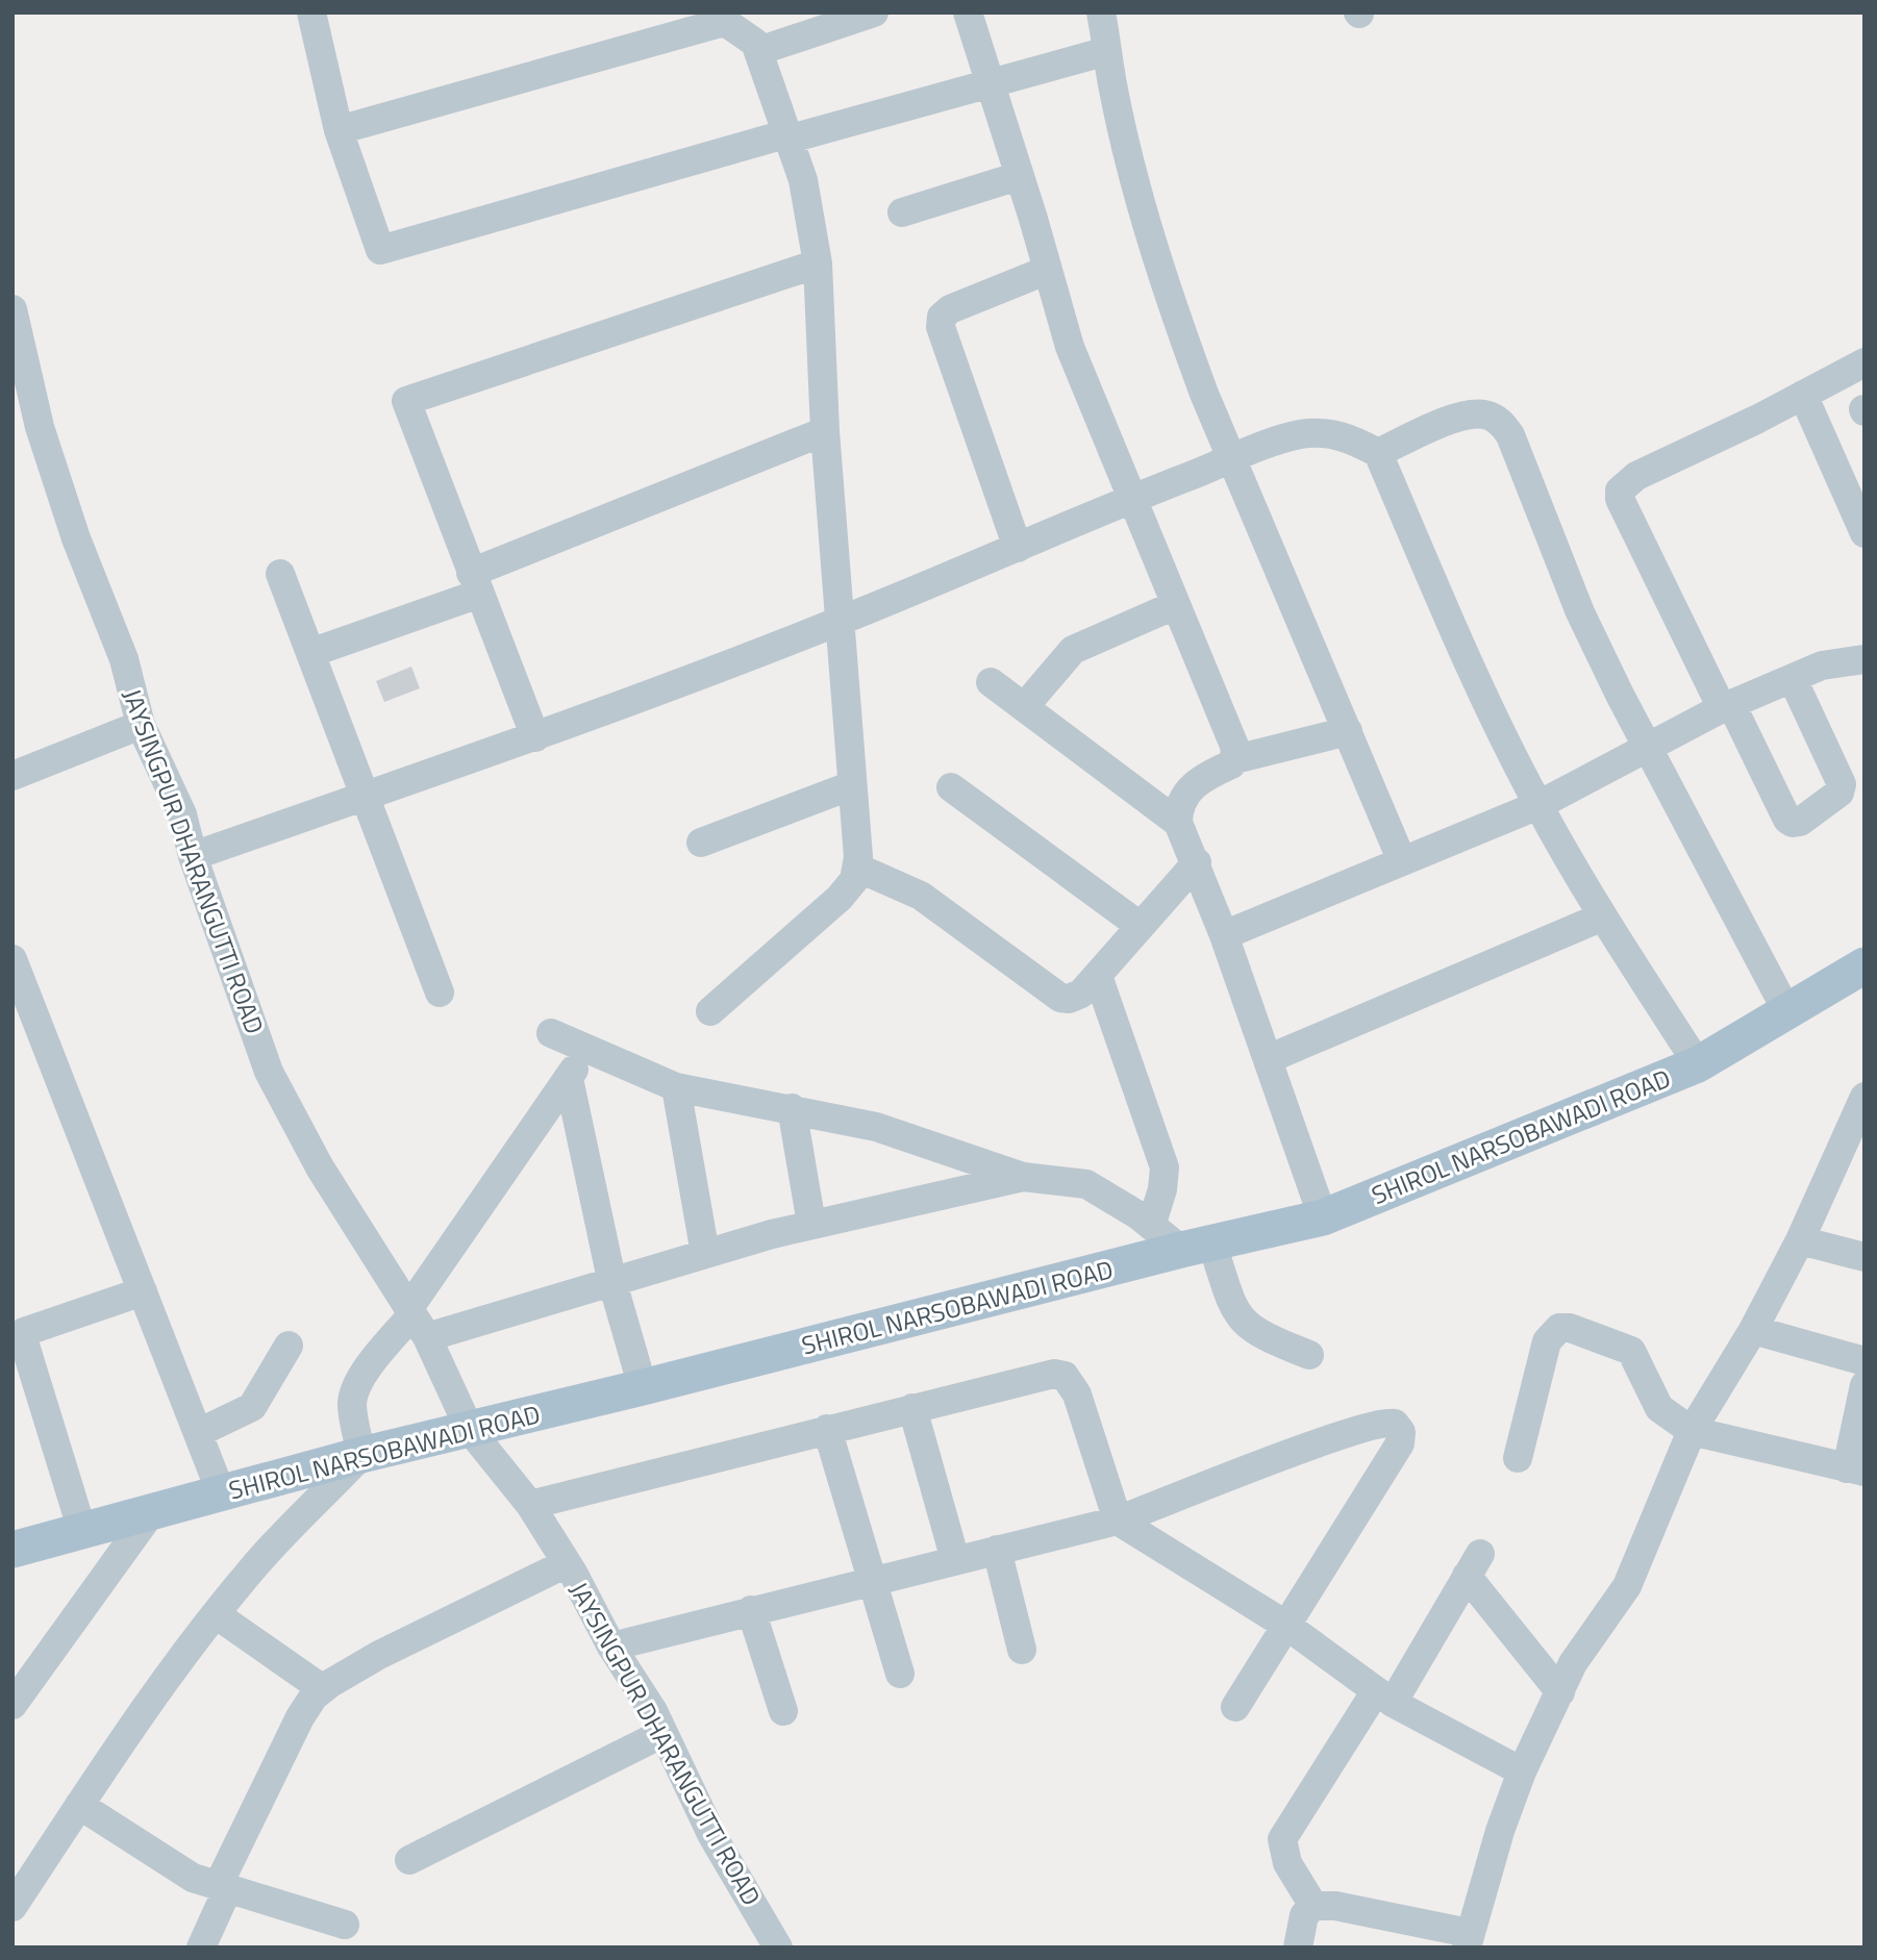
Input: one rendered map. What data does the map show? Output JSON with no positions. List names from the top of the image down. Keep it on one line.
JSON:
{"streets":{"main road":["SHIROL NARSOBAWADI ROAD"],"street":["JAYSINGPUR DHARANGUTTI ROAD"]},"crossings":[["JAYSINGPUR DHARANGUTTI ROAD","SHIROL NARSOBAWADI ROAD"]]}
